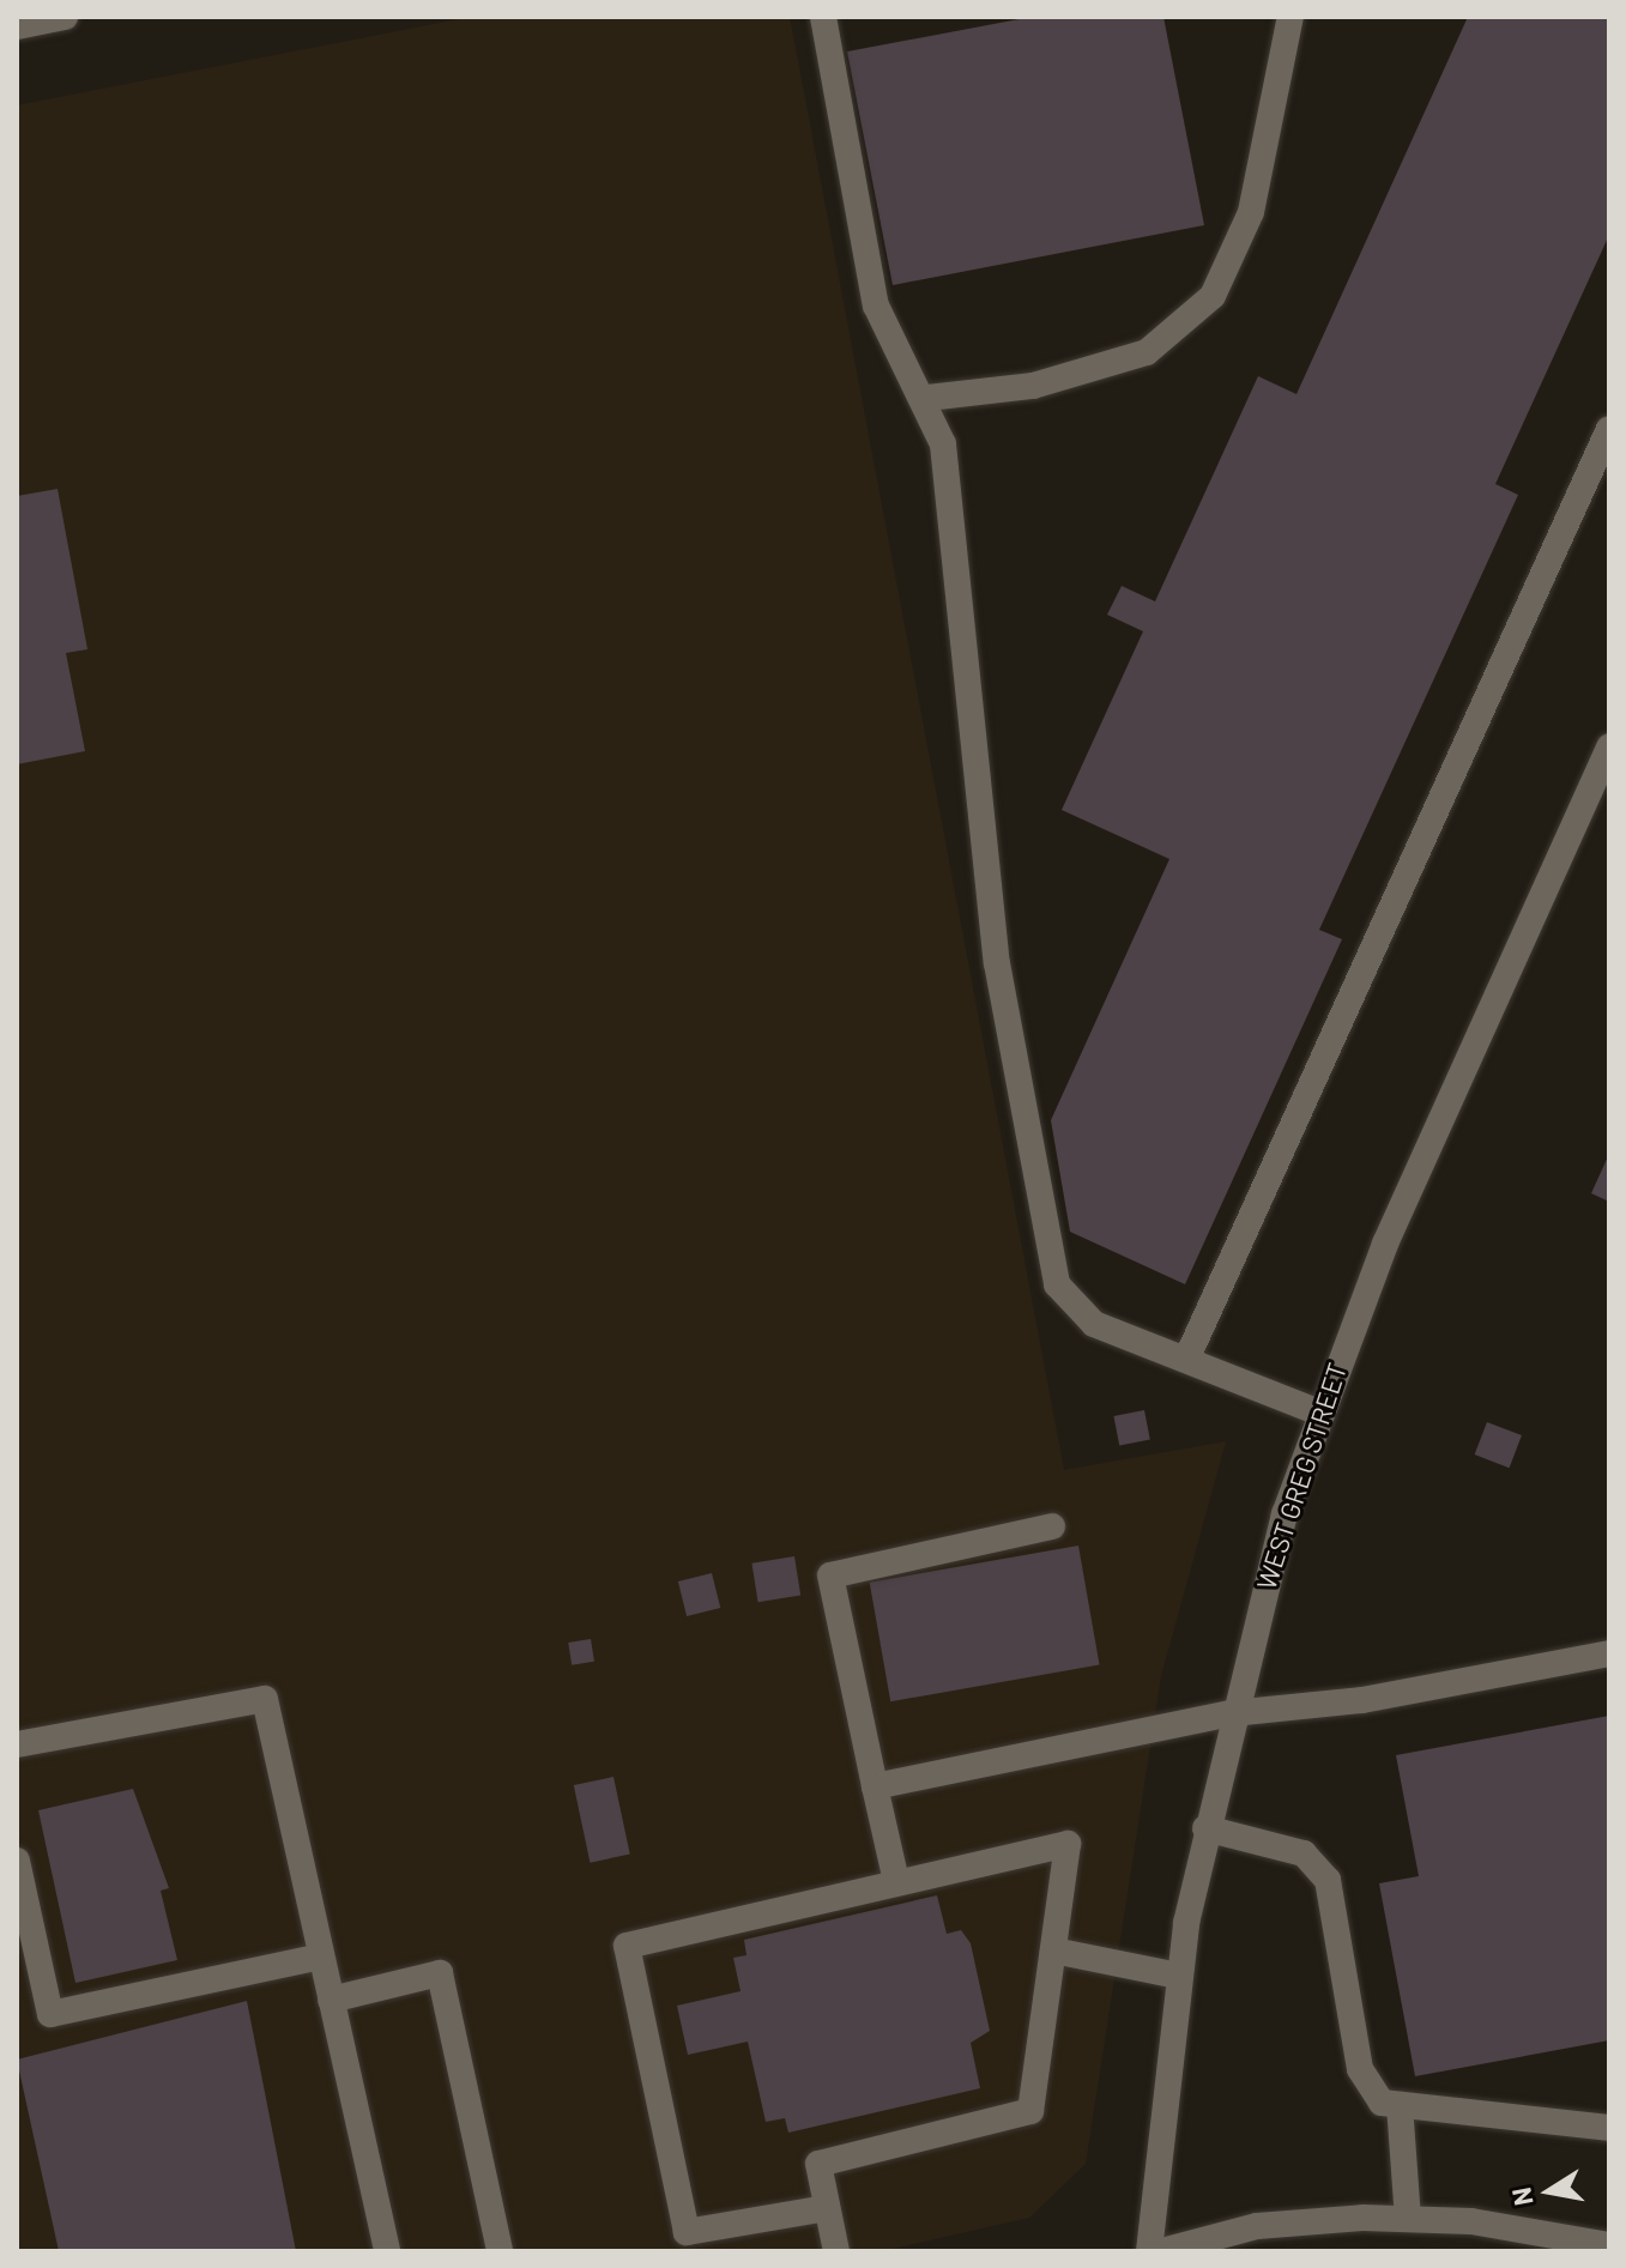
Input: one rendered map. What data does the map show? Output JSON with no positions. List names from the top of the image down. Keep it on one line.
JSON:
{"streets":{"main road":["WEST GREG STREET"]},"north":"left"}
